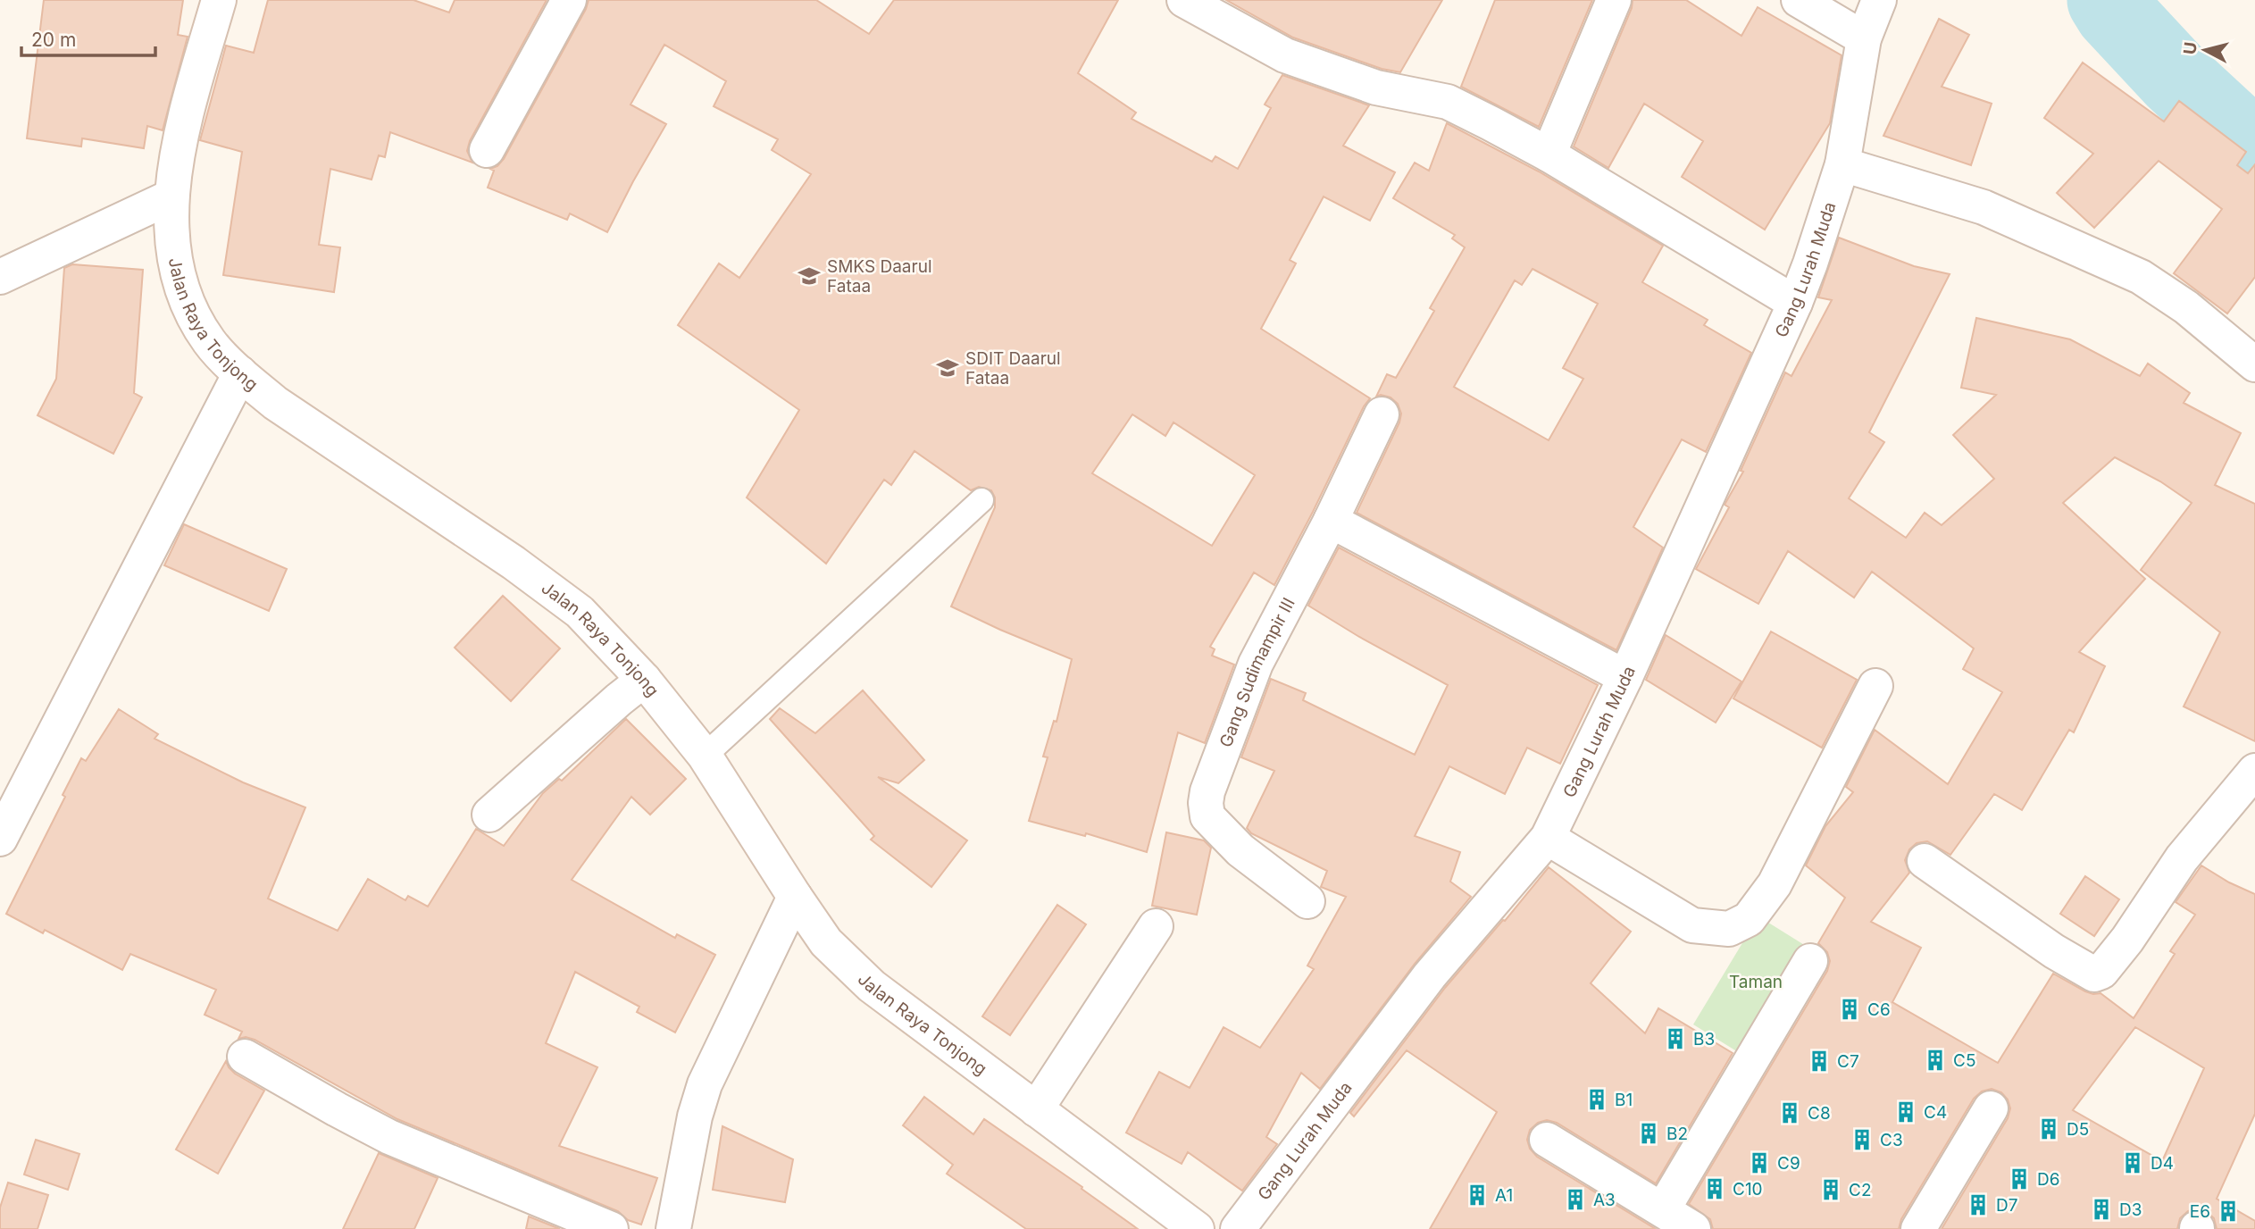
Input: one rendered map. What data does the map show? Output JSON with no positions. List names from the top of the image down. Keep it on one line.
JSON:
{"streets":{"street":["Gang Lurah Muda","Jalan Raya Tonjong","Gang Sudimampir III"]},"parks":["Taman"],"places":{"school or university":["SMKS Daarul Fataa","SDIT Daarul Fataa"],"building":["C6","B3","C5","C7","B1","C4","C8","D5","B2","C3","C9","D4","D6","C10","C2","A1","A3","D7","D3","E6"]},"scale_bar":"20 m","north":"left"}
